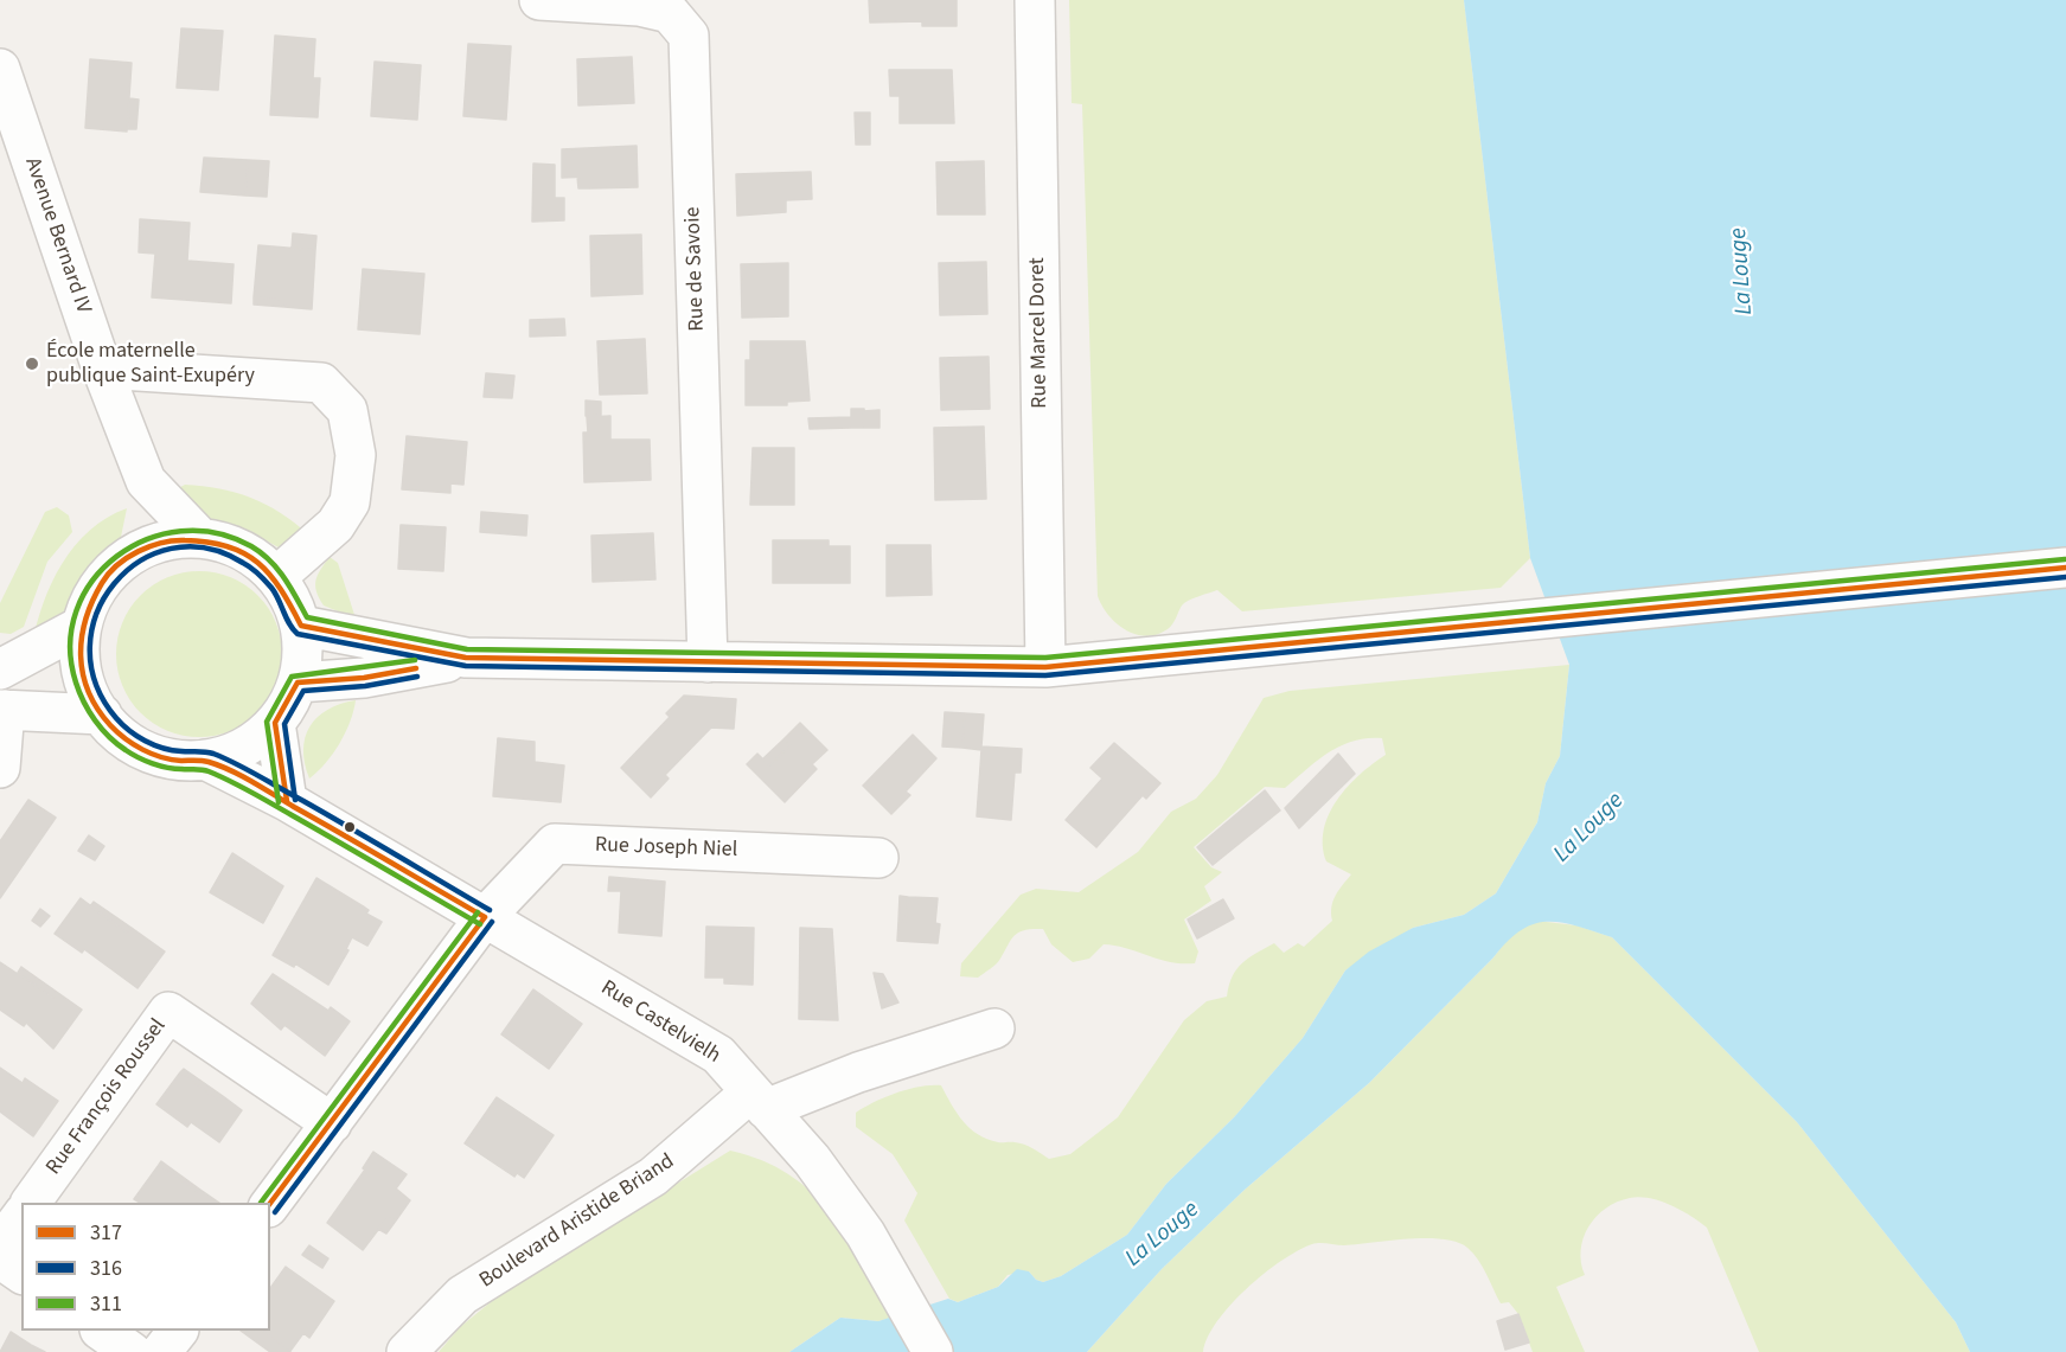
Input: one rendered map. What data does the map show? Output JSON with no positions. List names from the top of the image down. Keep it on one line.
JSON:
{"streets":{"street":["Avenue Bernard IV","Rue de Savoie","Rue Marcel Doret","Rue Joseph Niel","Rue Castelvielh","Rue François Roussel","Boulevard Aristide Briand"]},"crossings":[["Avenue Bernard IV","Rue Castelvielh"],["Rue Joseph Niel","Rue Castelvielh"],["Rue Joseph Niel","Rue François Roussel"],["Rue Castelvielh","Boulevard Aristide Briand"]],"water":["La Louge"],"places":["École maternelle publique Saint-Exupéry"],"lines":["transit line 311","transit line 317","transit line 316"],"legend":["317","316","311"]}
